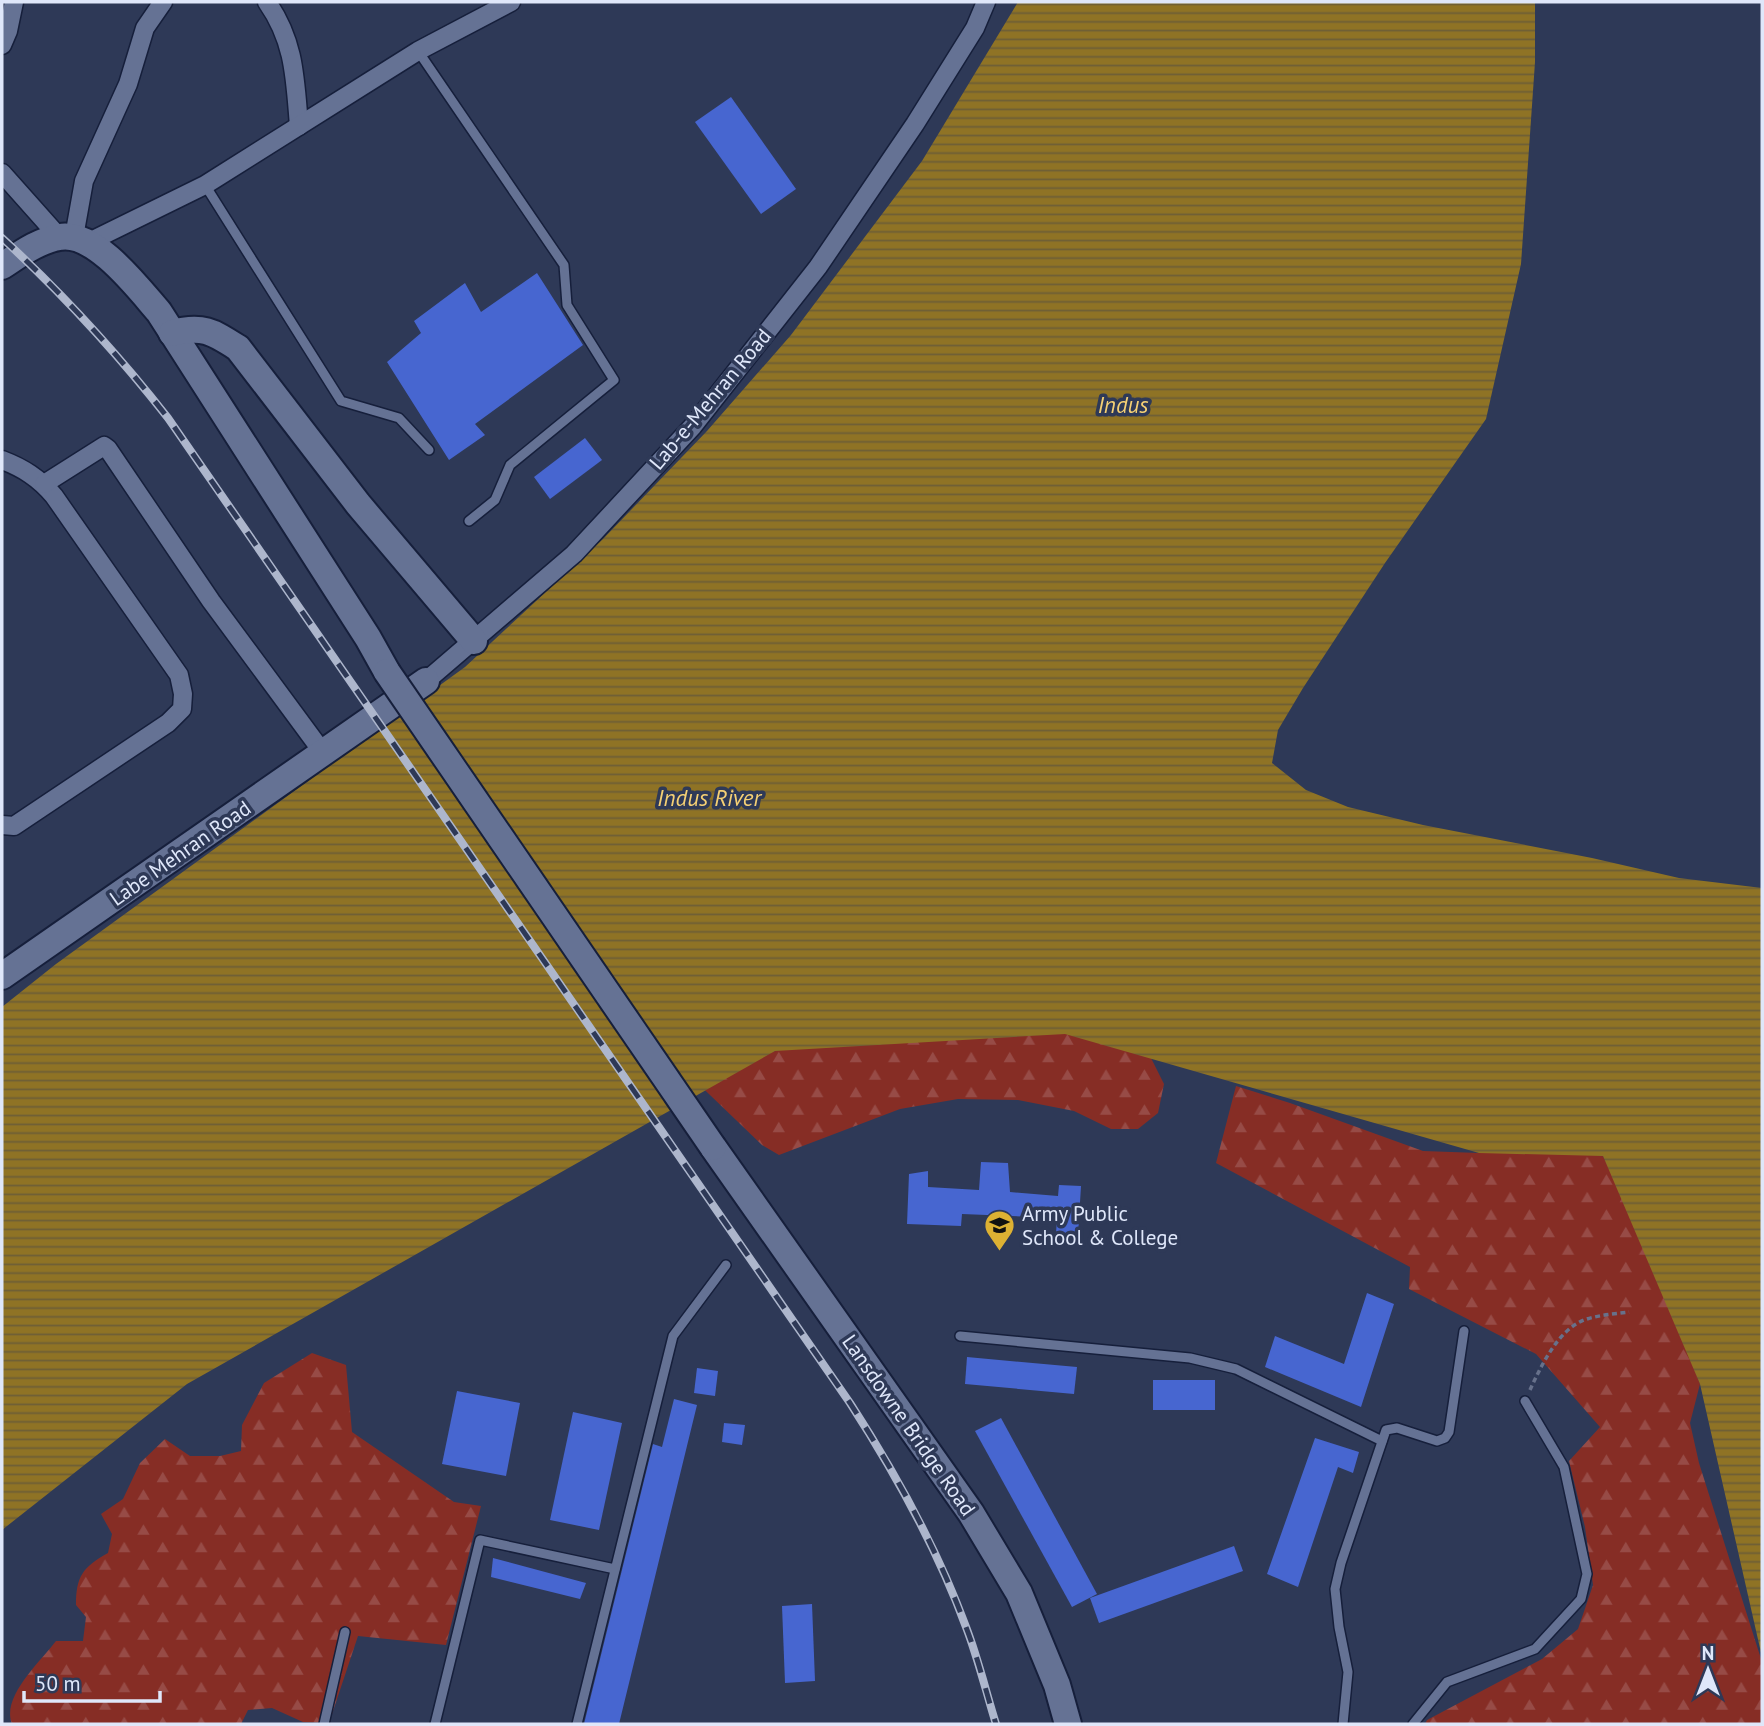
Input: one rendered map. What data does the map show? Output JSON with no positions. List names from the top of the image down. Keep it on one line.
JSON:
{"streets":{"main road":["Lab-e-Mehran Road","Labe Mehran Road","Lansdowne Bridge Road"]},"crossings":[["Lab-e-Mehran Road","Labe Mehran Road"]],"water":["Indus","Indus River"],"places":{"school or university":["Army Public School & College"]},"scale_bar":"50 m","north":"top"}
